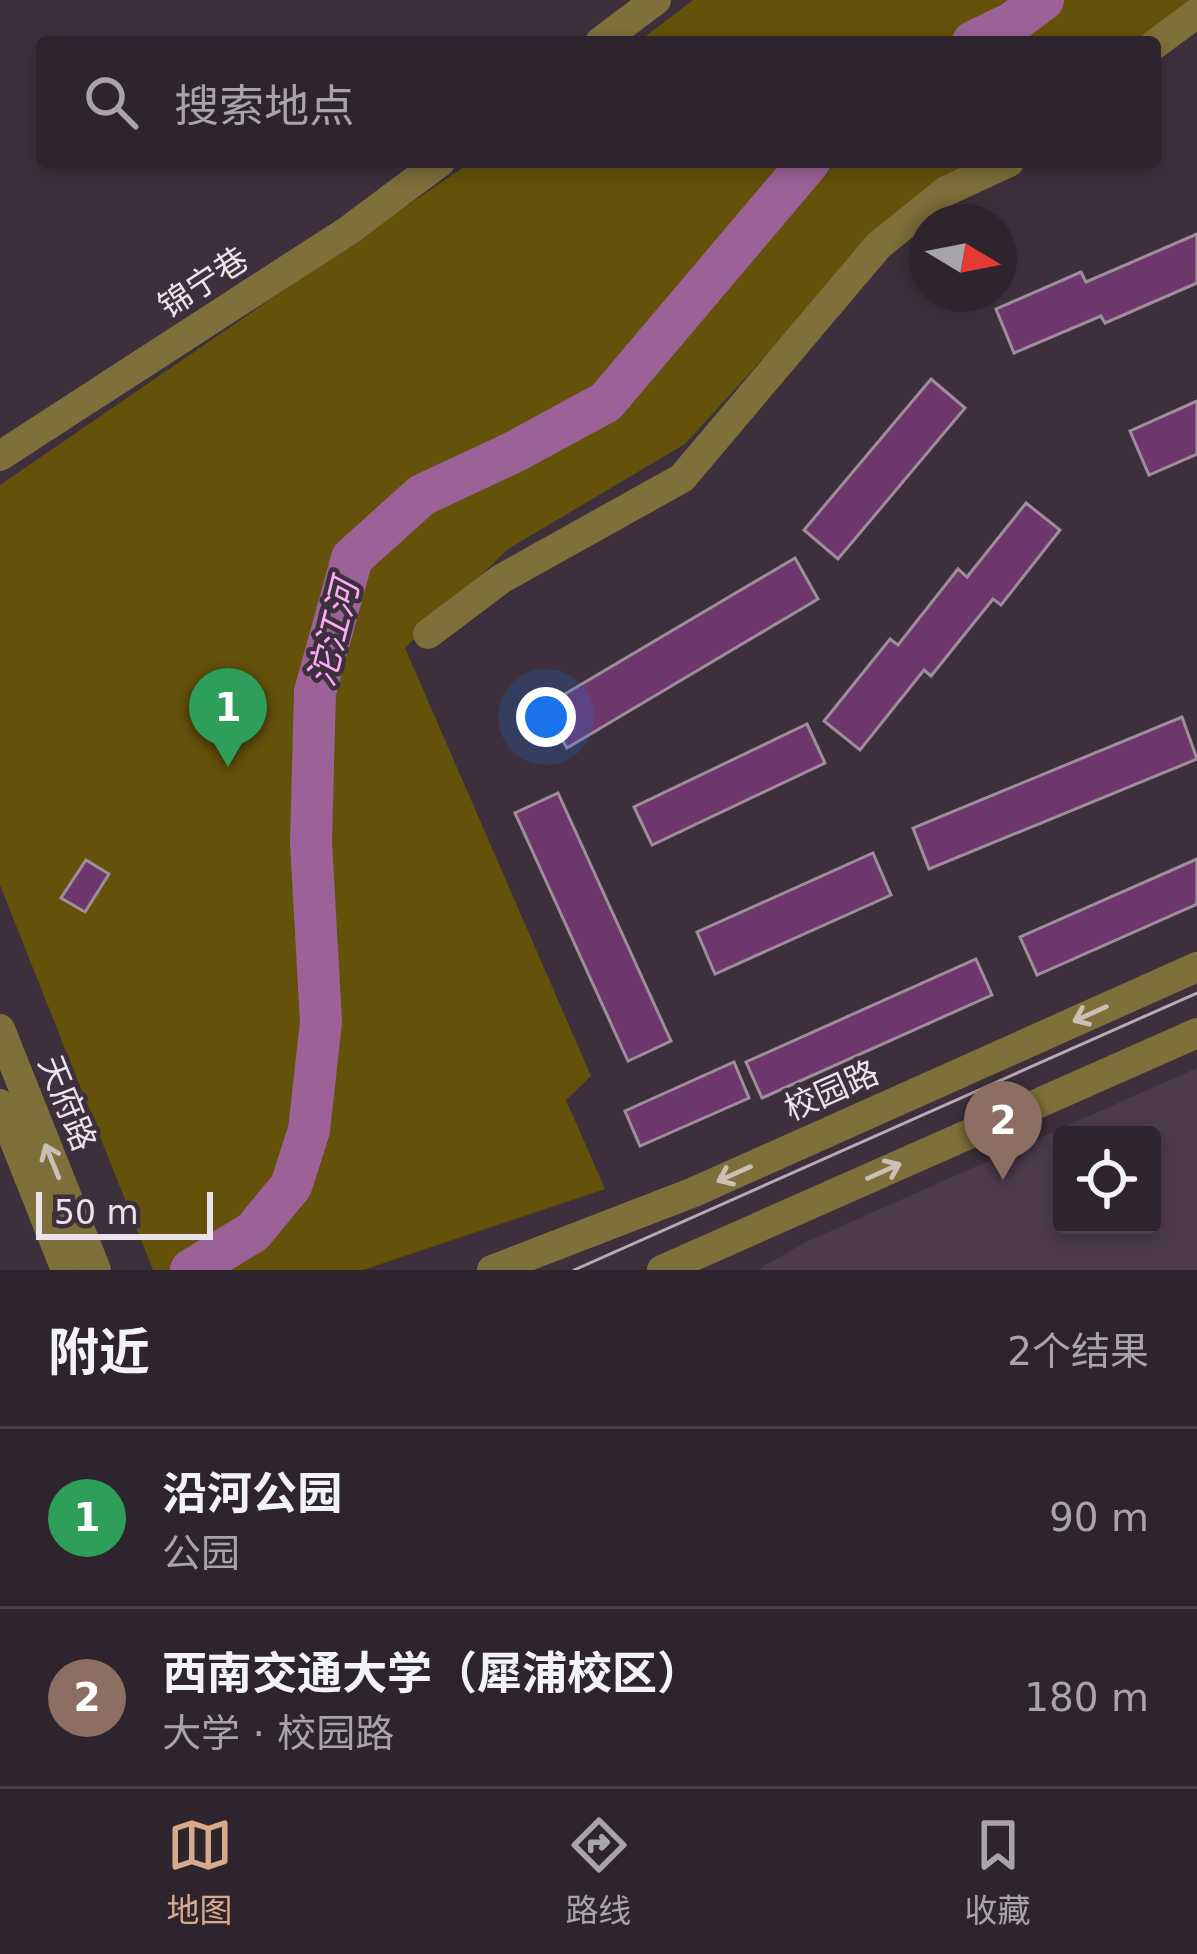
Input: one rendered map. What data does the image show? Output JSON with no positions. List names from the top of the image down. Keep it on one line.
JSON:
{"streets":{"street":["锦宁巷","校园路","天府路"]},"water":["沱江河"],"scale_bar":"50 m","north":"right","page":{"search":"搜索地点","pins":["1","2"],"scale":"50 m","heading":["附近","2个结果"],"list":[{"mark":"1","name":"沿河公园","note":"公园","value":"90 m"},{"mark":"2","name":"西南交通大学（犀浦校区）","note":"大学 · 校园路","value":"180 m"}],"nav":["地图","路线","收藏"]}}
